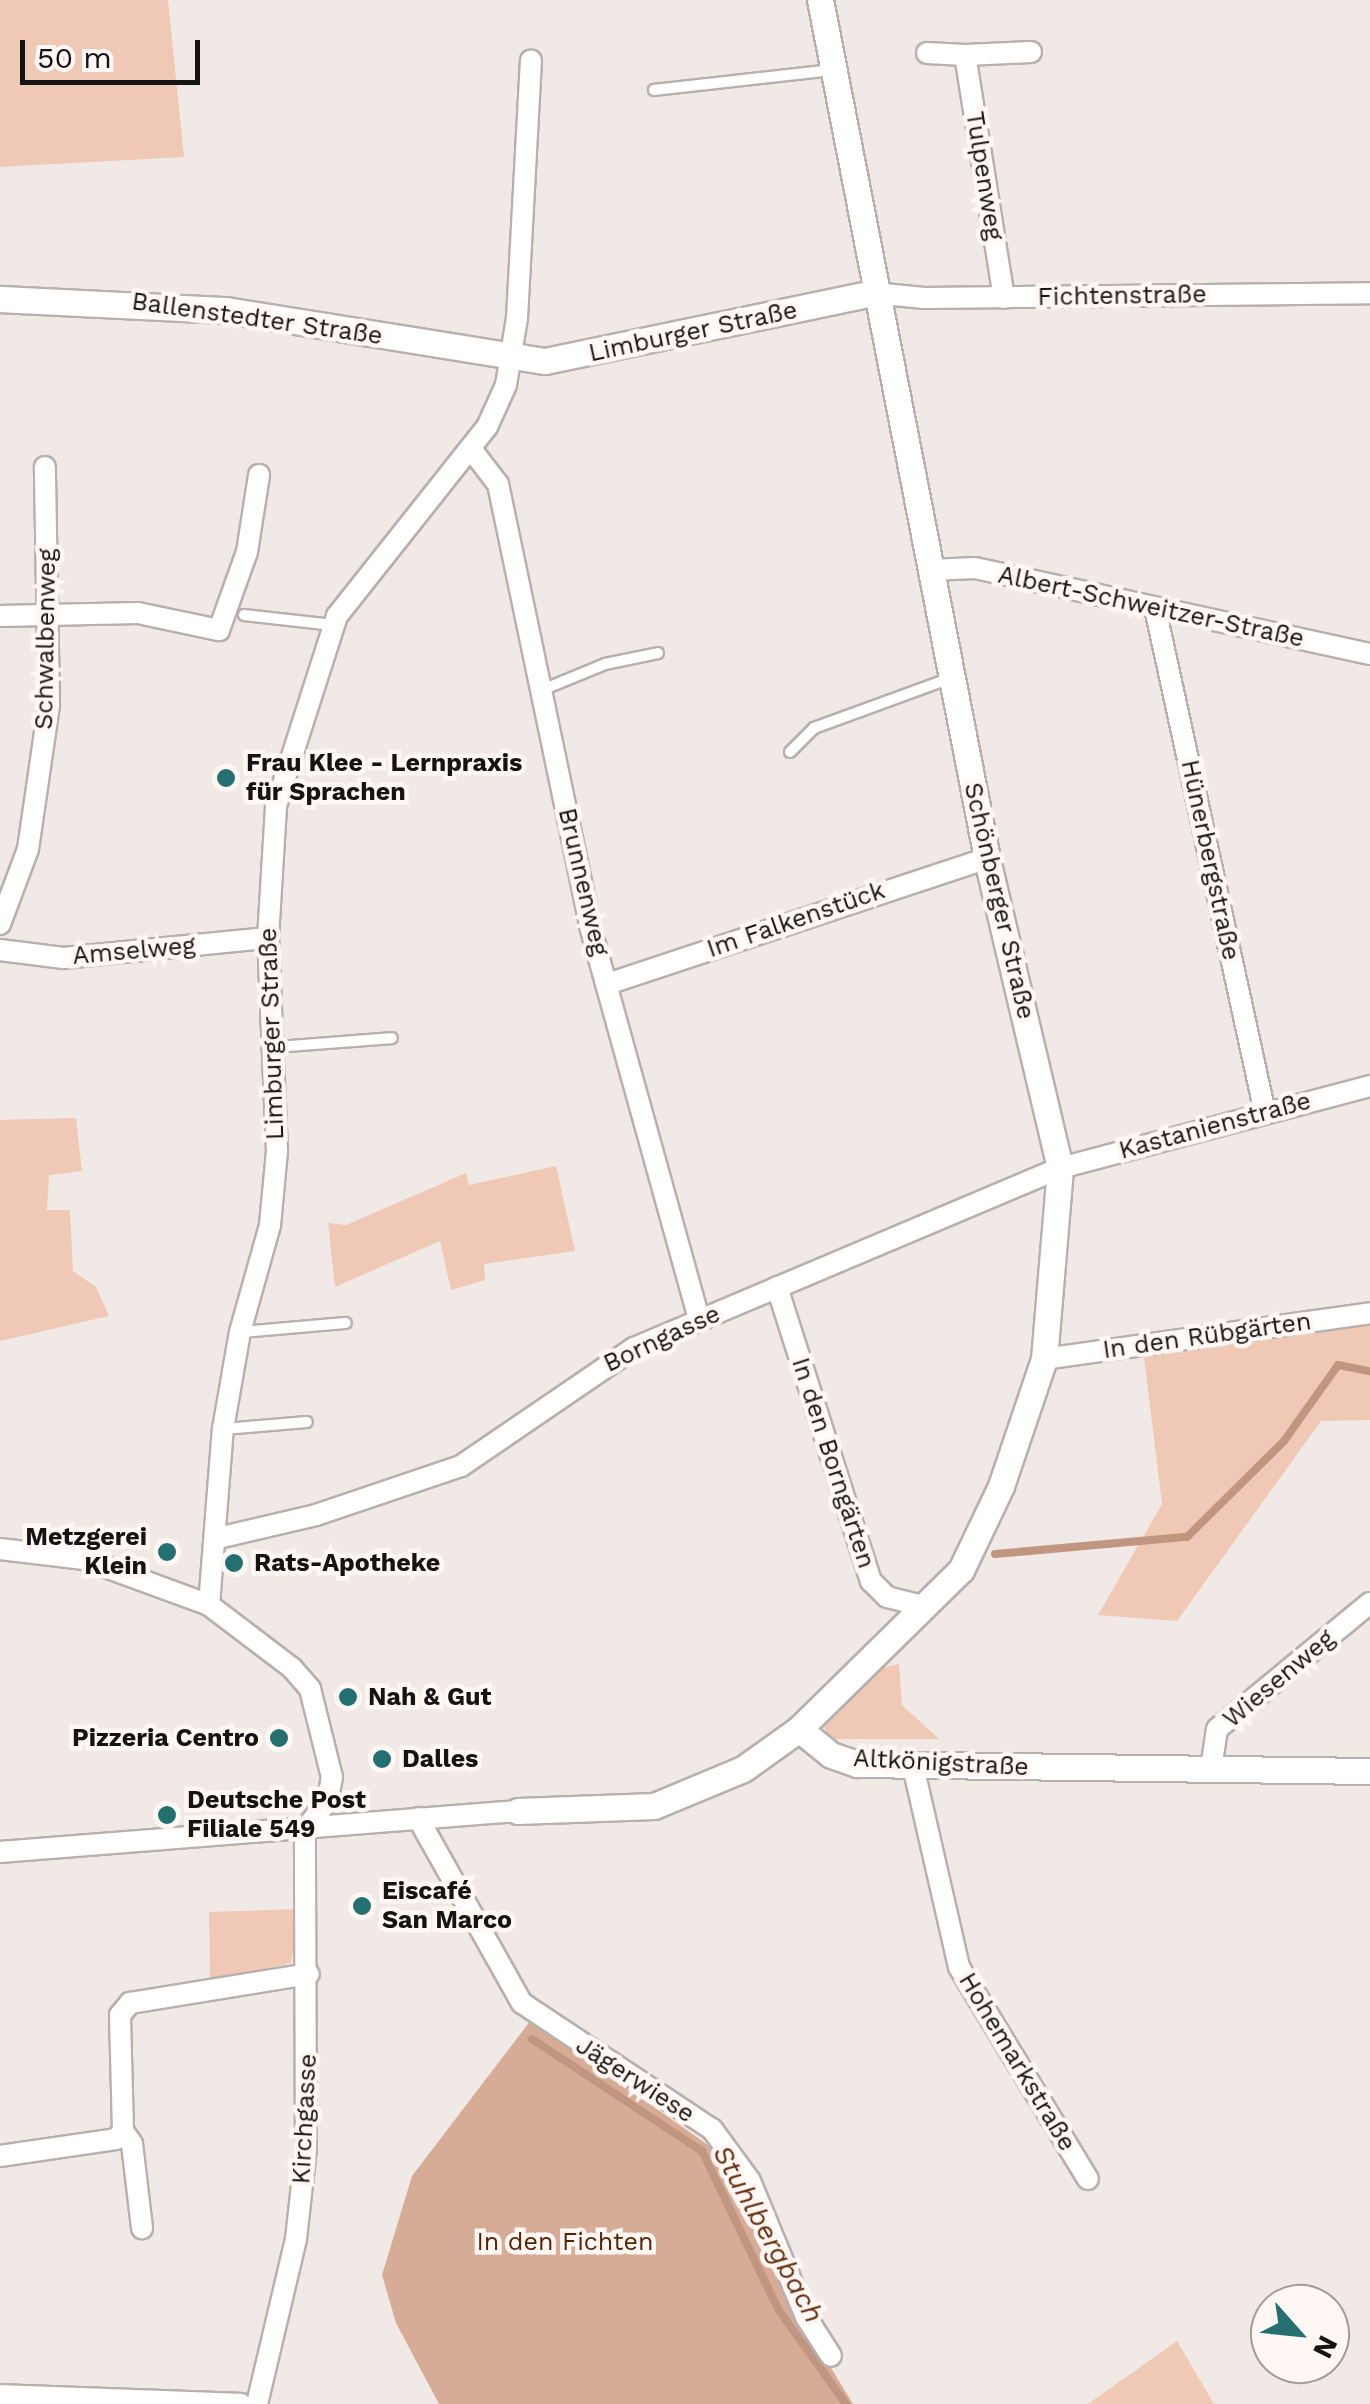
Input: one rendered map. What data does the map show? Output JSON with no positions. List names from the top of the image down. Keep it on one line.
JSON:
{"streets":{"street":["Tulpenweg","Fichtenstraße","Ballenstedter Straße","Limburger Straße","Albert-Schweitzer-Straße","Schwalbenweg","Hünerbergstraße","Brunnenweg","Schönberger Straße","Im Falkenstück","Amselweg","Kastanienstraße","In den Rübgärten","Borngasse","In den Borngärten","Wiesenweg","Altkönigstraße","Hohemarkstraße","Jägerwiese","Kirchgasse"]},"crossings":[["Tulpenweg","Fichtenstraße"],["Fichtenstraße","Limburger Straße"],["Fichtenstraße","Schönberger Straße"],["Ballenstedter Straße","Limburger Straße"],["Limburger Straße","Brunnenweg"],["Limburger Straße","Schönberger Straße"],["Limburger Straße","Amselweg"],["Limburger Straße","Borngasse"],["Albert-Schweitzer-Straße","Hünerbergstraße"],["Albert-Schweitzer-Straße","Schönberger Straße"],["Hünerbergstraße","Kastanienstraße"],["Brunnenweg","Im Falkenstück"],["Brunnenweg","Borngasse"],["Schönberger Straße","Im Falkenstück"],["Schönberger Straße","Kastanienstraße"],["Schönberger Straße","In den Rübgärten"],["Schönberger Straße","Borngasse"],["Schönberger Straße","In den Borngärten"],["Schönberger Straße","Altkönigstraße"],["Kastanienstraße","Borngasse"],["Borngasse","In den Borngärten"],["Wiesenweg","Altkönigstraße"],["Altkönigstraße","Hohemarkstraße"]],"water":["Stuhlbergbach"],"parks":["In den Fichten"],"places":["Frau Klee - Lernpraxis für Sprachen","Metzgerei Klein","Rats-Apotheke","Nah & Gut","Pizzeria Centro","Dalles","Deutsche Post Filiale 549","Eiscafé San Marco"],"scale_bar":"50 m","north":"bottom right"}
